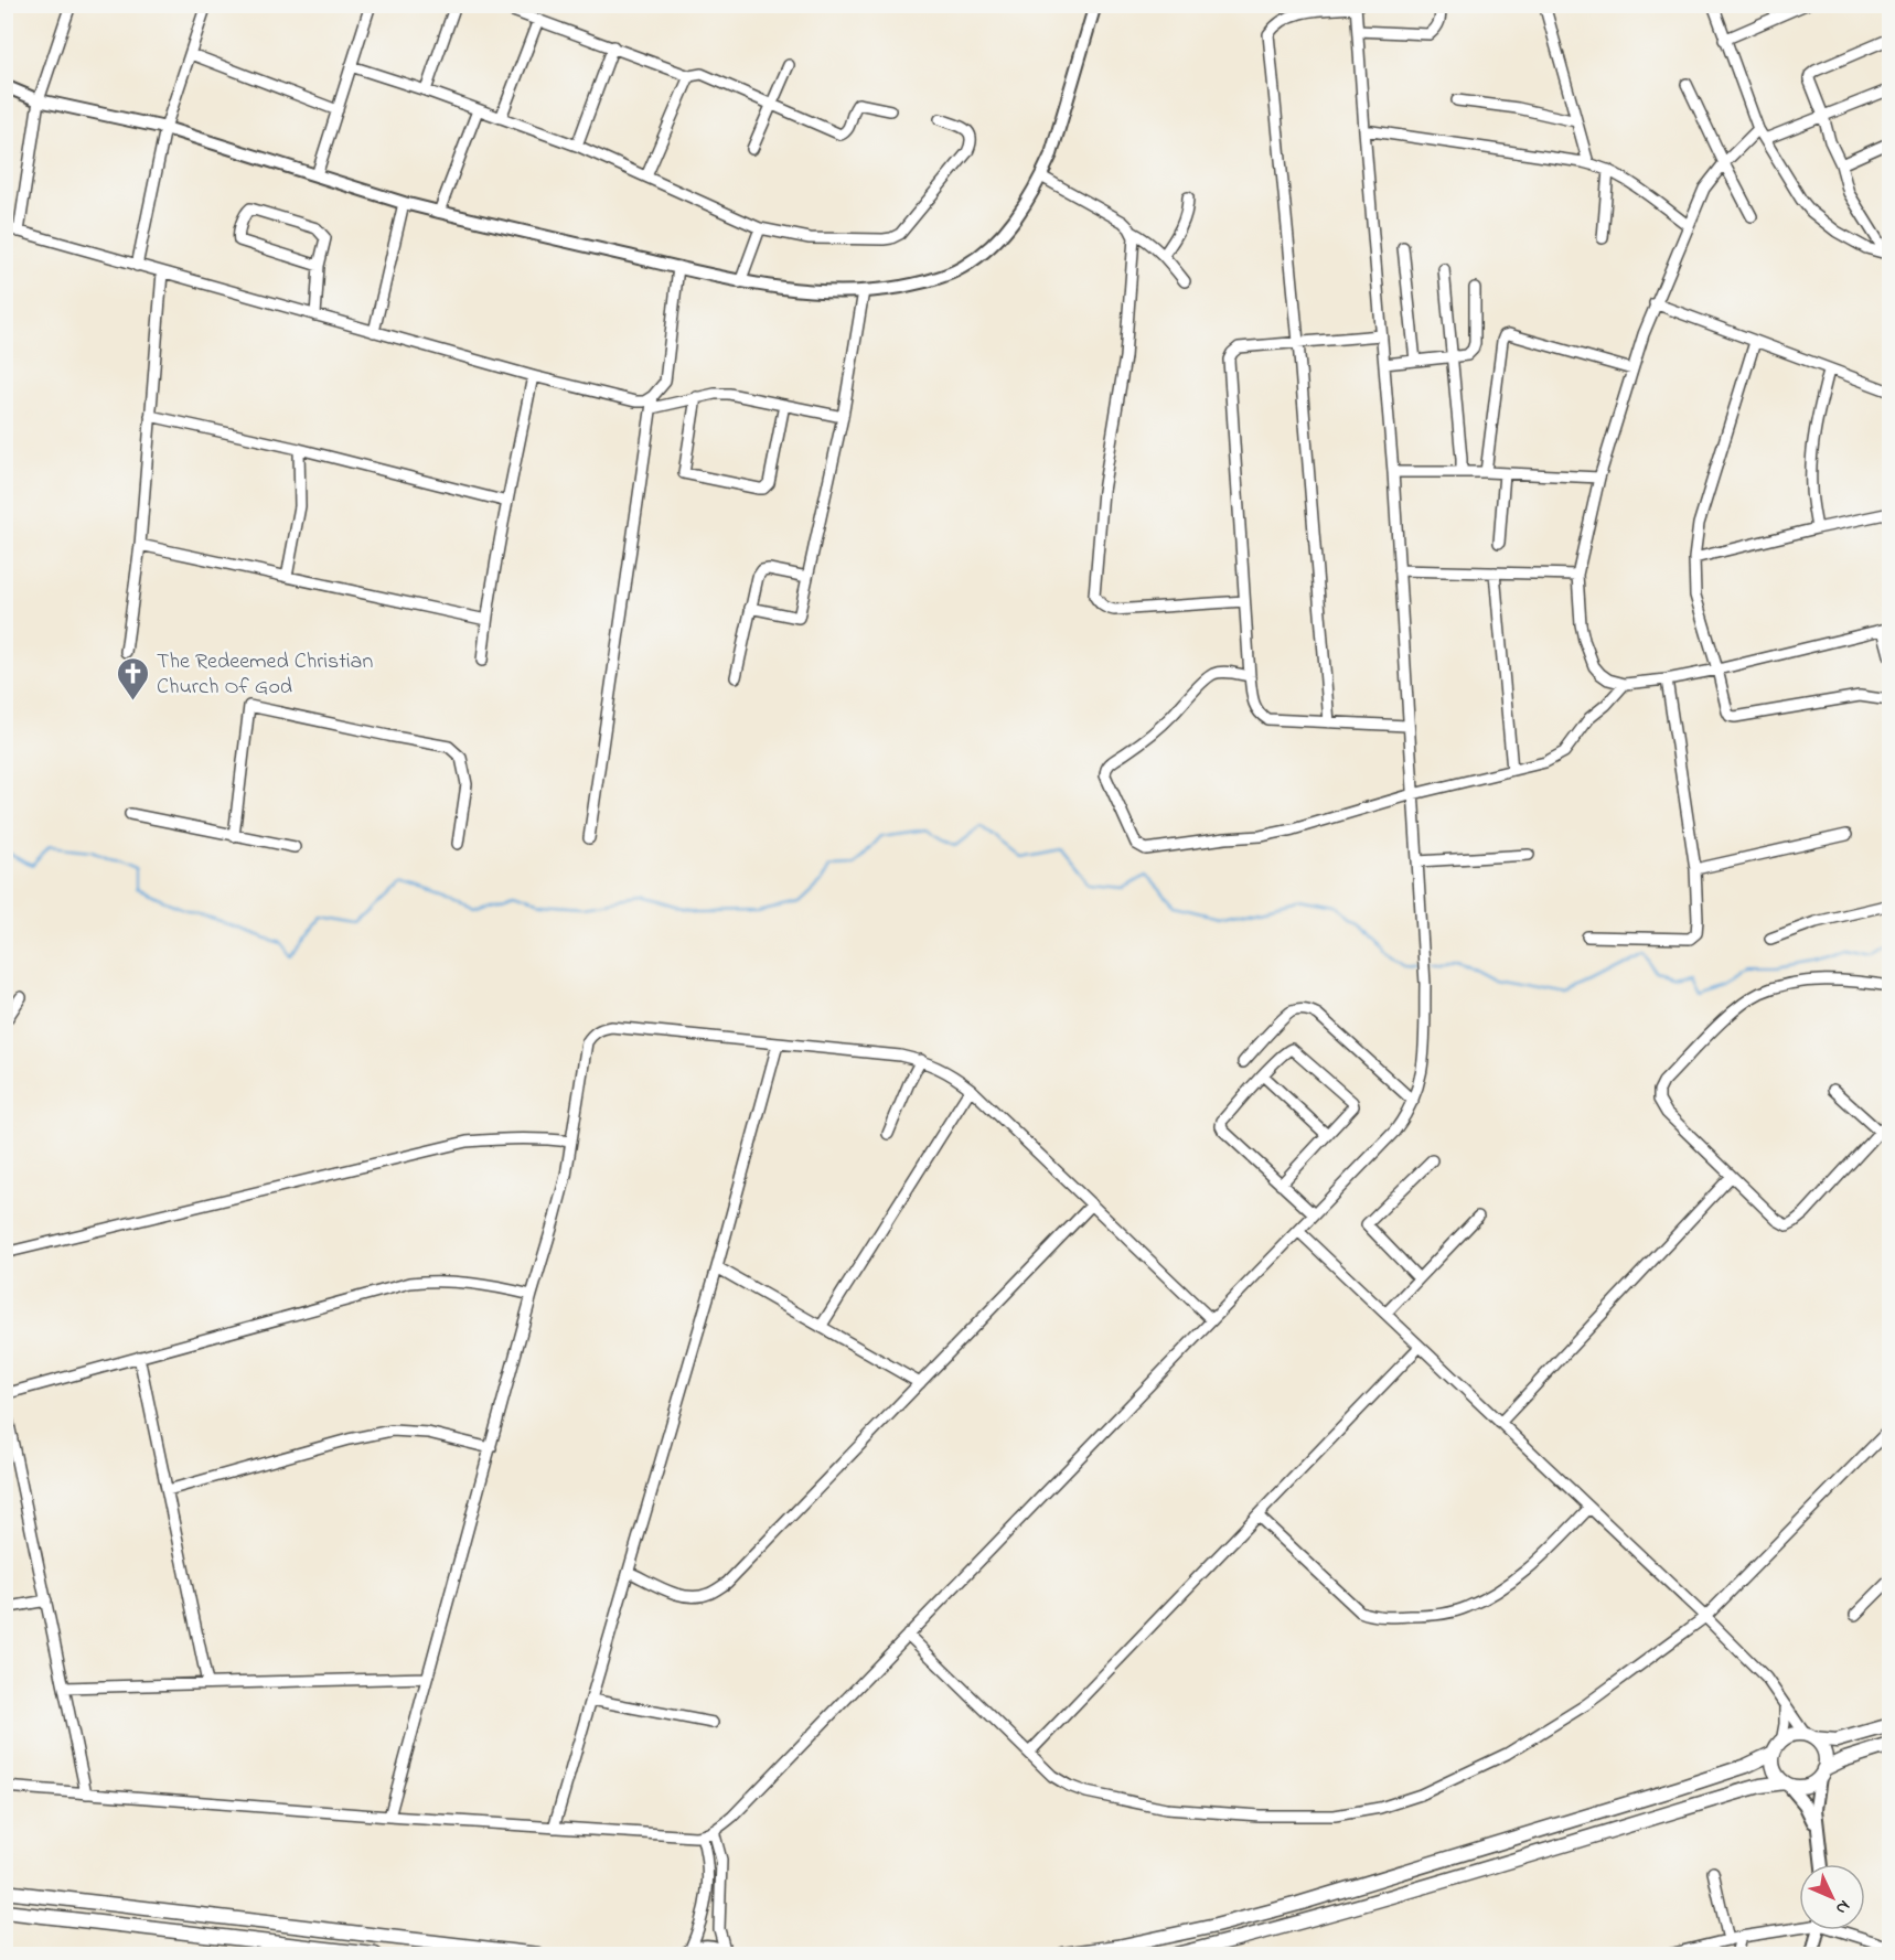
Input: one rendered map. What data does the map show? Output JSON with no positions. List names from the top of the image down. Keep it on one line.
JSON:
{"places":{"church":["The Redeemed Christian Church Of God"]},"north":"bottom right"}
